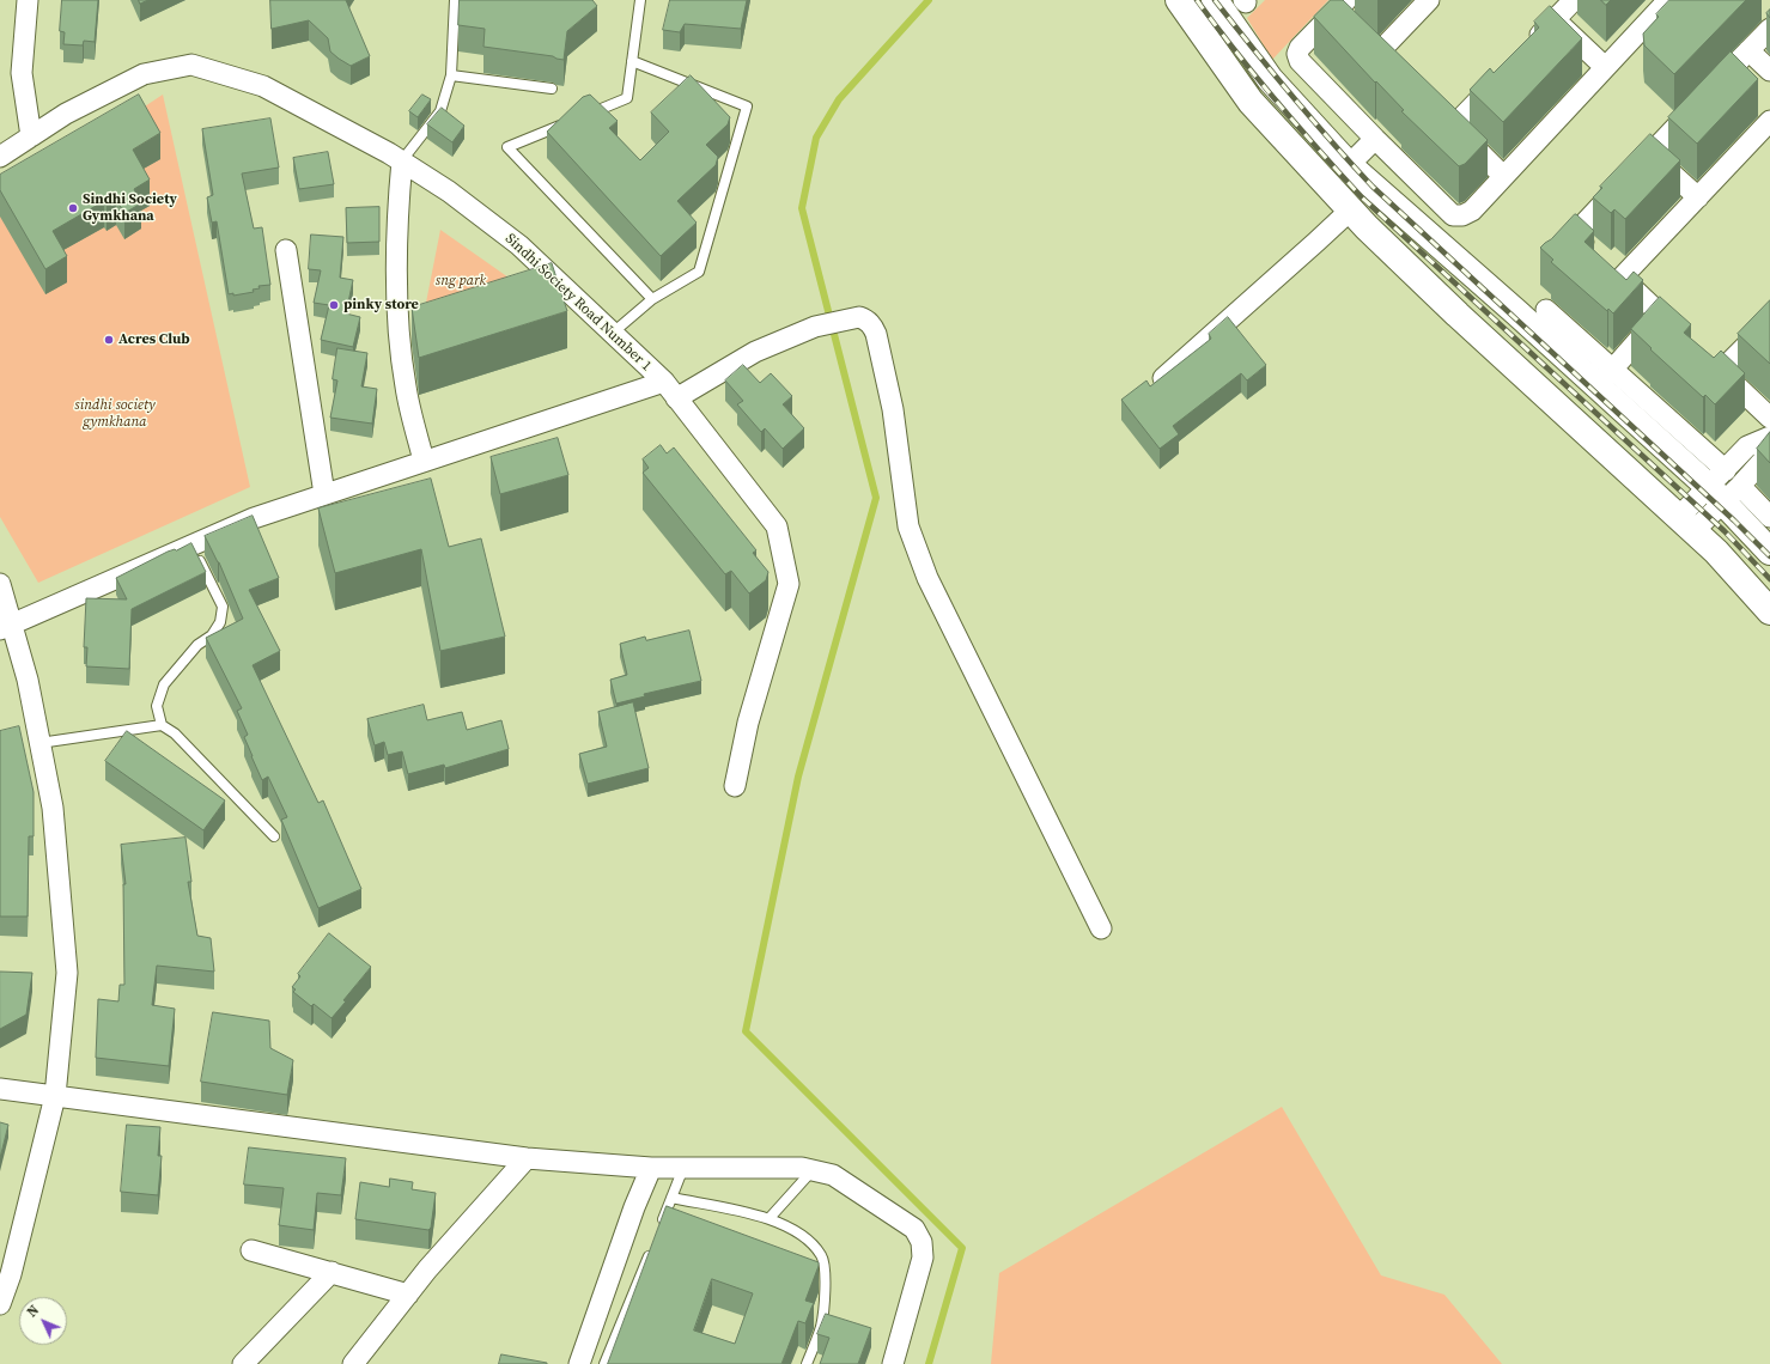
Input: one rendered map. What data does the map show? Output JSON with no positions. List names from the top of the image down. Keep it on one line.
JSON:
{"streets":{"street":["Sindhi Society Road Number 1"]},"parks":["sng park","sindhi society gymkhana"],"places":["Sindhi Society Gymkhana","pinky store","Acres Club"],"north":"top left"}
